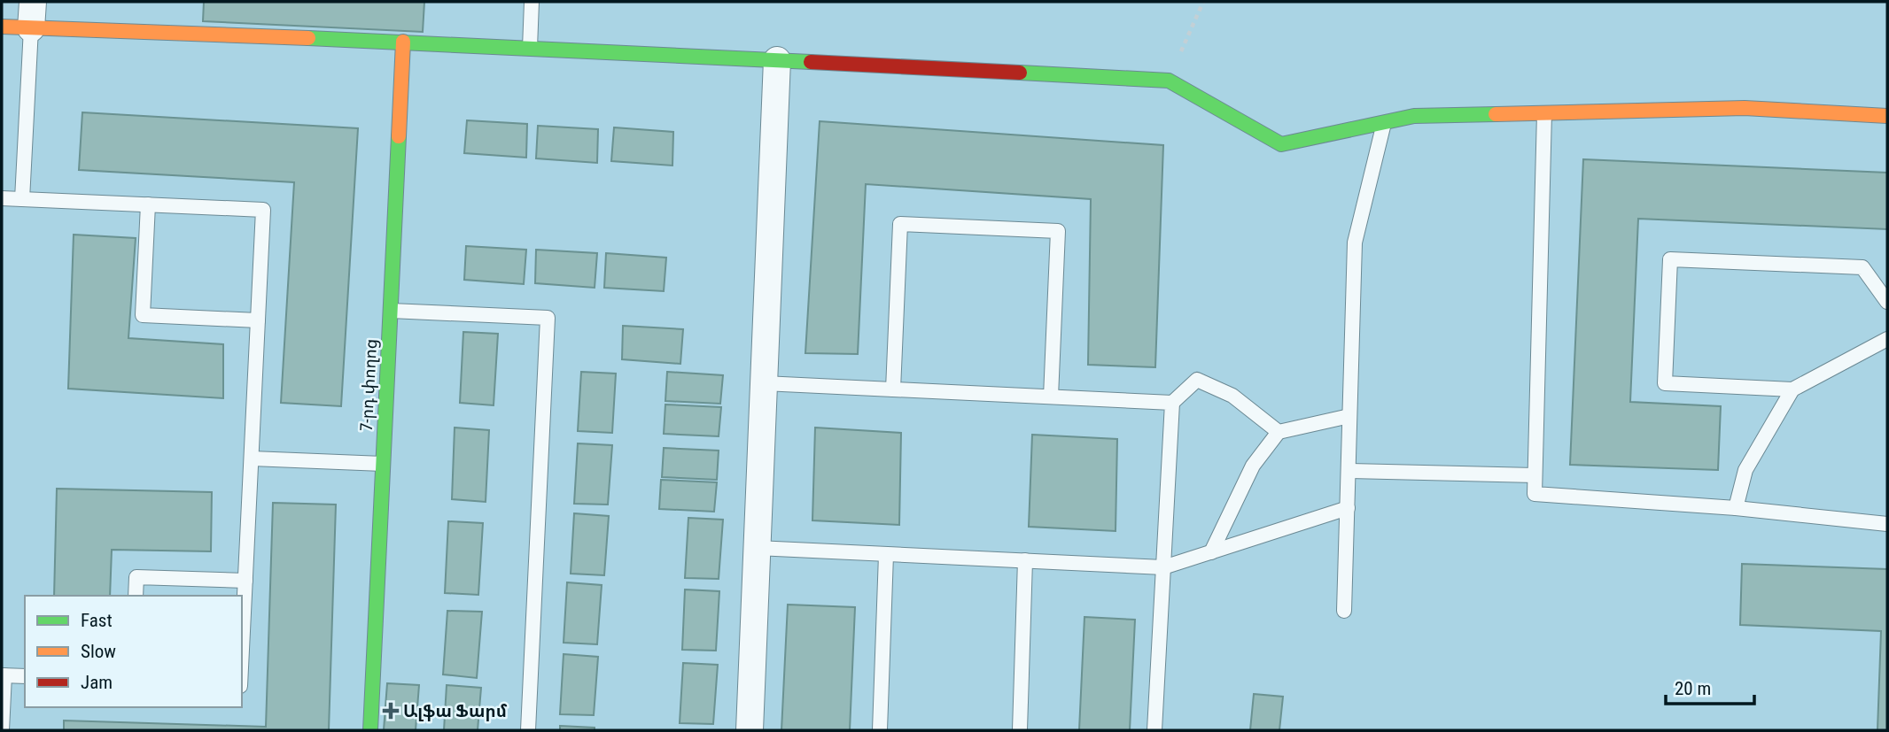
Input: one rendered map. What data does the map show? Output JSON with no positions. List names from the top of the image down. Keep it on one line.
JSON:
{"streets":{"street":["7-րդ փողոց"]},"places":{"health":["Ալֆա Ֆարմ"]},"legend":["Fast","Slow","Jam"],"scale_bar":"20 m"}
